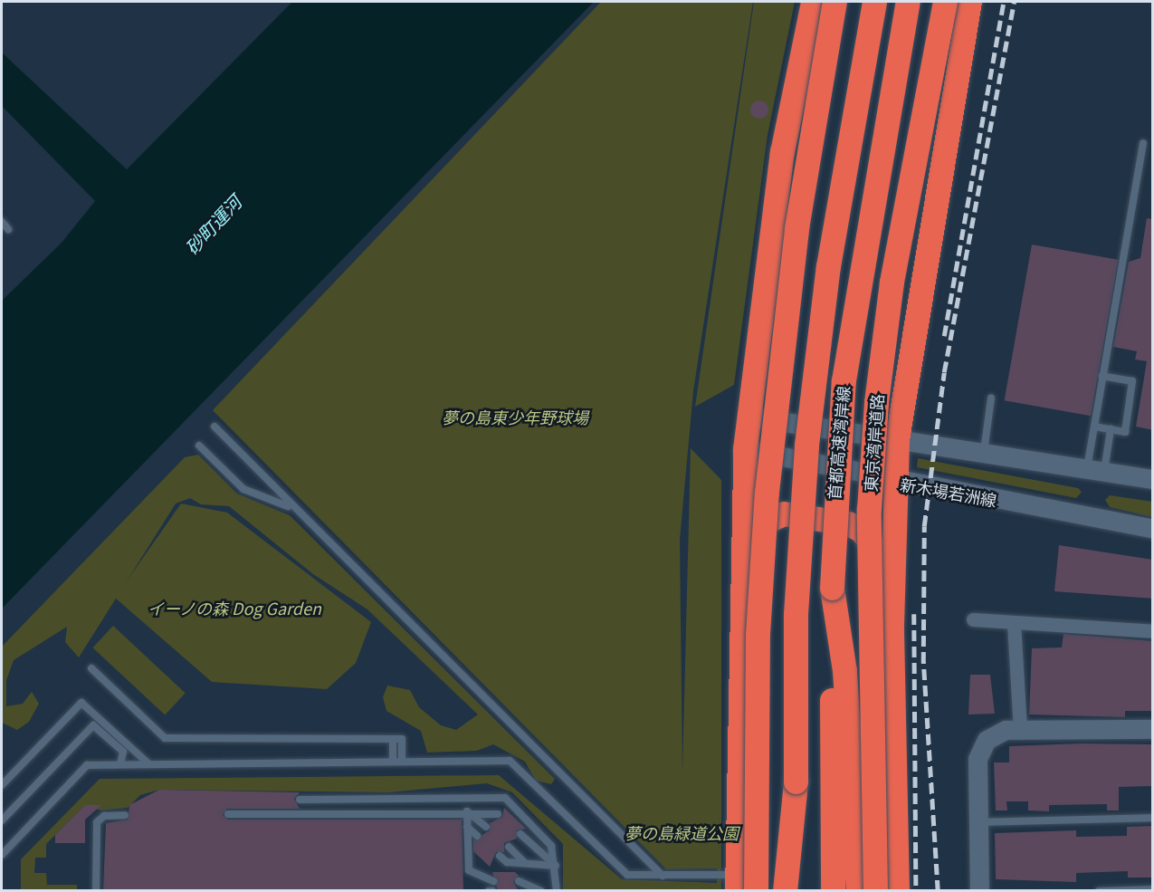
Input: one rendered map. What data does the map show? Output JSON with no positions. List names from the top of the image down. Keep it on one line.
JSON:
{"streets":{"highway":["首都高速湾岸線","東京湾岸道路"],"street":["新木場若洲線"]},"water":["砂町運河"],"parks":["夢の島東少年野球場","イーノの森 Dog Garden","夢の島緑道公園"]}
